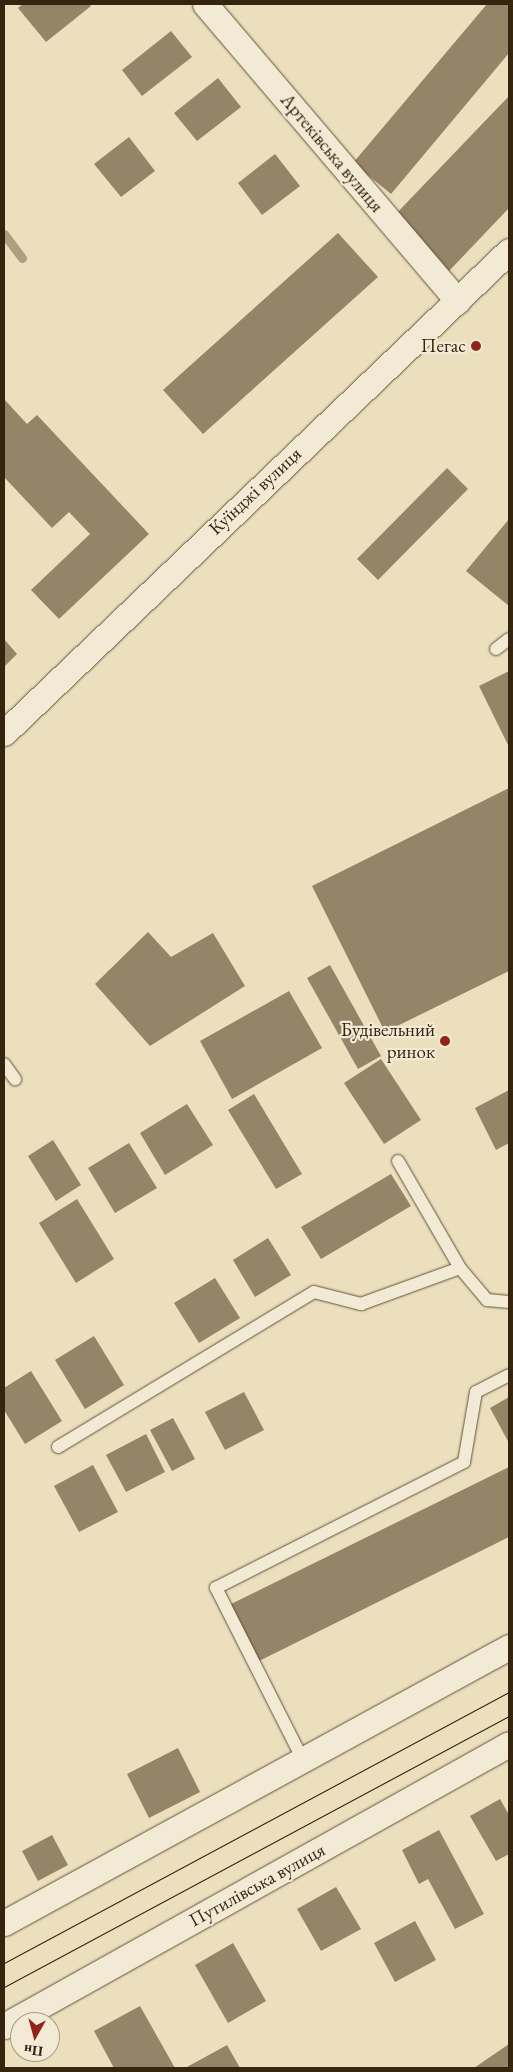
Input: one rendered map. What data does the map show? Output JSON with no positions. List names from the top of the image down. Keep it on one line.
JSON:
{"streets":{"street":["Артеківська вулиця","Куїнджі вулиця","Путилівська вулиця"]},"crossings":[["Артеківська вулиця","Куїнджі вулиця"]],"places":["Пегас","Будівельний ринок"],"north":"bottom"}
